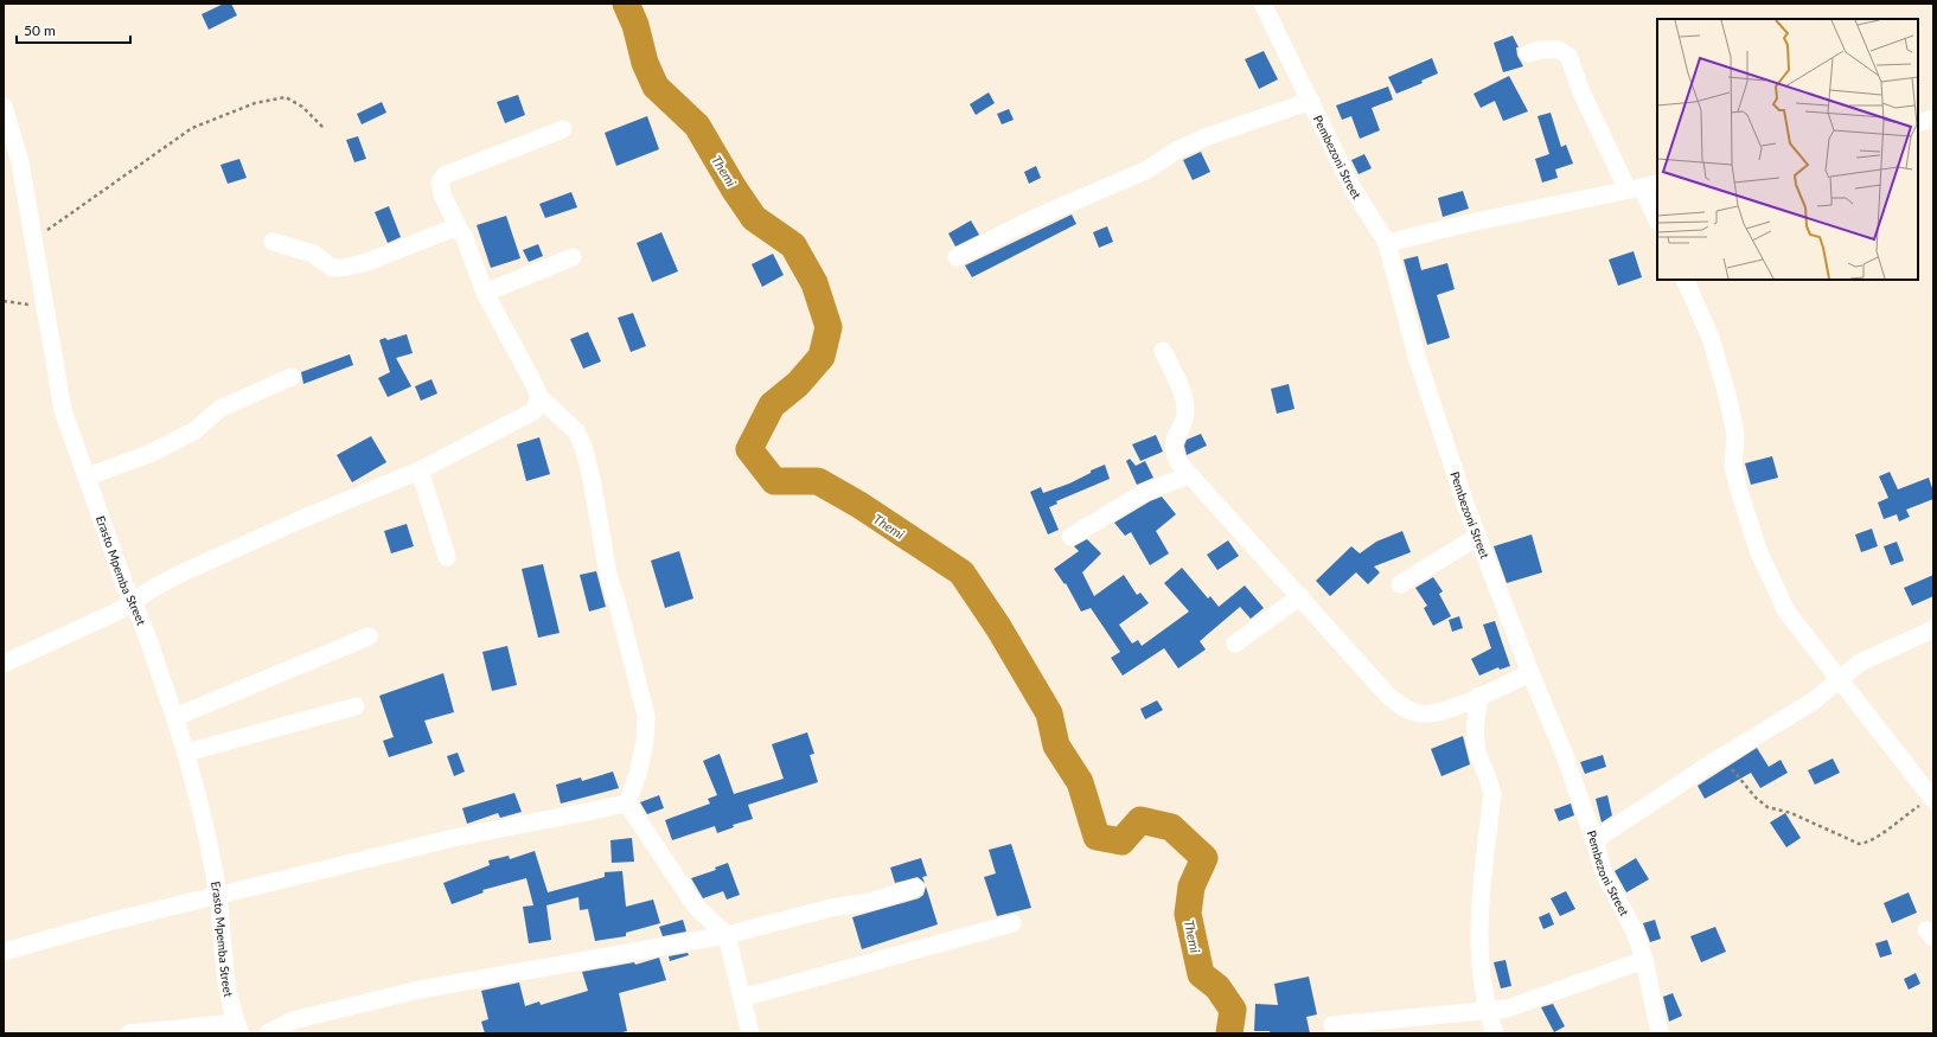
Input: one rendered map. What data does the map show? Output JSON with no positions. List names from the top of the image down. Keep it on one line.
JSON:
{"streets":{"street":["Pembezoni Street","Erasto Mpemba Street"]},"water":["Themi"],"scale_bar":"50 m"}
